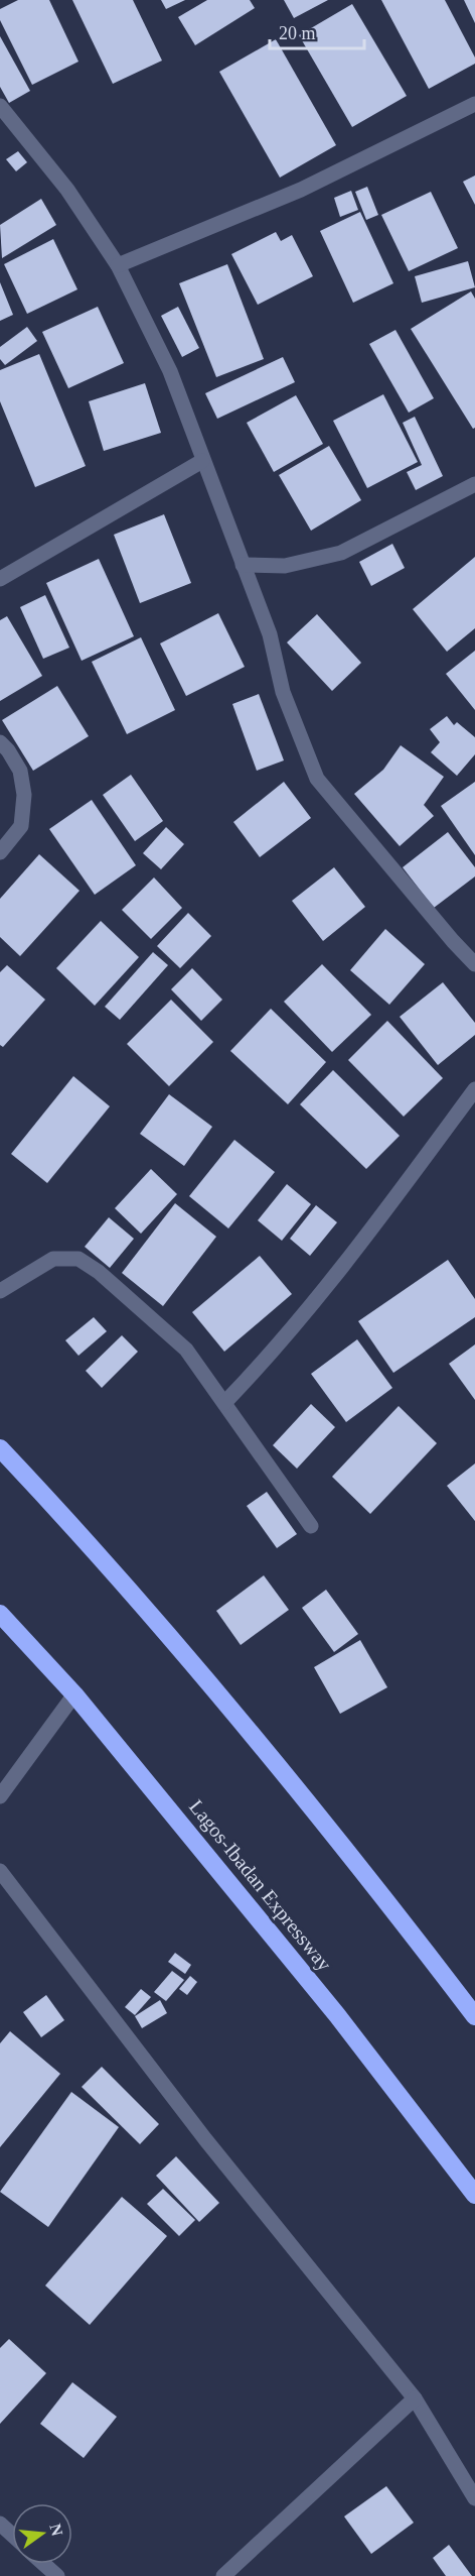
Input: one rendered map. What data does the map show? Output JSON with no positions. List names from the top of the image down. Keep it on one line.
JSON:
{"streets":{"highway":["Lagos-Ibadan Expressway"]},"scale_bar":"20 m","north":"right"}
